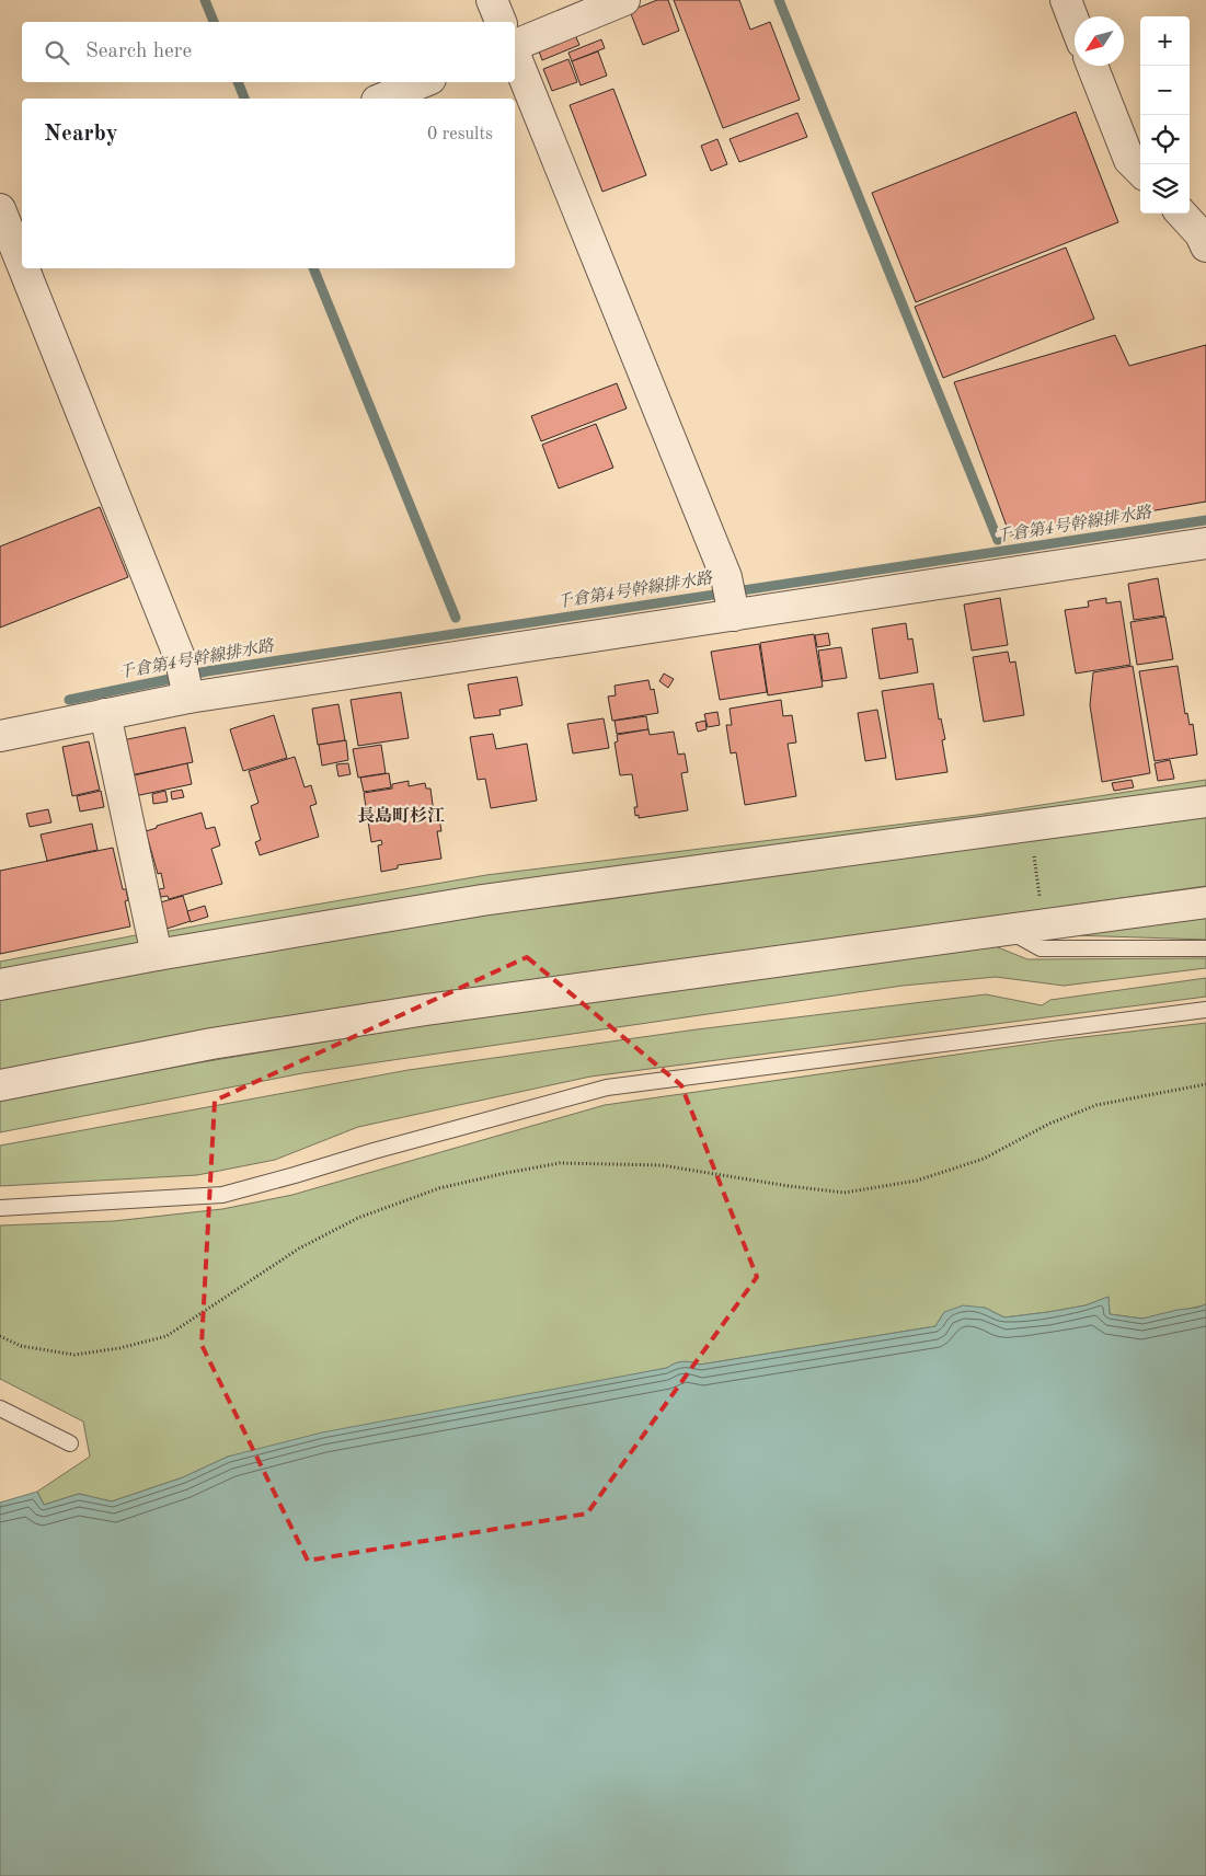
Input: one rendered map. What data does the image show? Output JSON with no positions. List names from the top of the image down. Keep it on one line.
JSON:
{"districts":["長島町杉江"],"water":["千倉第4号幹線排水路"],"north":"bottom left","page":{"map_buttons":["+","−"],"search":"Search here","heading":["Nearby","0 results"]}}
